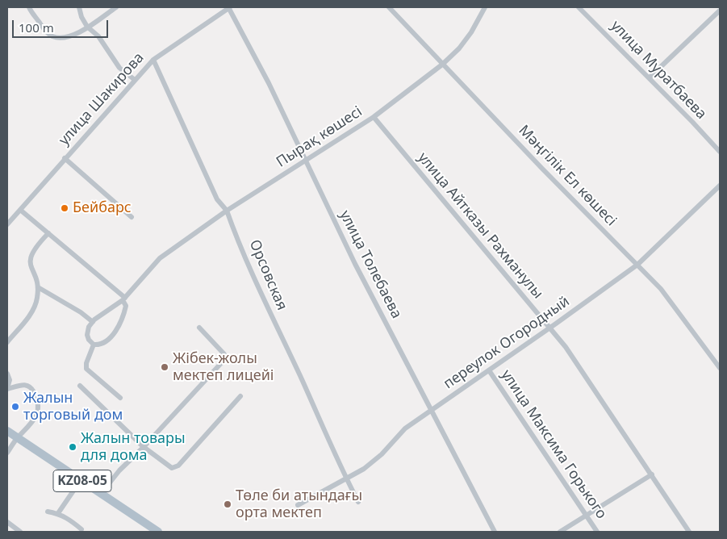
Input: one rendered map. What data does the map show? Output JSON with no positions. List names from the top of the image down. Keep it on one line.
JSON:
{"streets":{"main road":["KZ08-05"],"street":["улица Муратбаева","улица Шакирова","Пырақ көшесі","Мәңгілік Ел көшесі","улица Айтказы Рахманулы","улица Толебаева","Орсовская","переулок Огородный","улица Максима Горького"]},"crossings":[["улица Шакирова","улица Толебаева"],["улица Шакирова","Орсовская"],["Пырақ көшесі","Мәңгілік Ел көшесі"],["Пырақ көшесі","улица Айтказы Рахманулы"],["Пырақ көшесі","улица Толебаева"],["Пырақ көшесі","Орсовская"],["Мәңгілік Ел көшесі","переулок Огородный"],["улица Айтказы Рахманулы","переулок Огородный"],["улица Толебаева","переулок Огородный"],["Орсовская","переулок Огородный"],["переулок Огородный","улица Максима Горького"]],"places":["Бейбарс","Жібек-жолы мектеп лицейі","Жалын торговый дом","Жалын товары для дома","Төле би атындағы орта мектеп"],"scale_bar":"100 m"}
